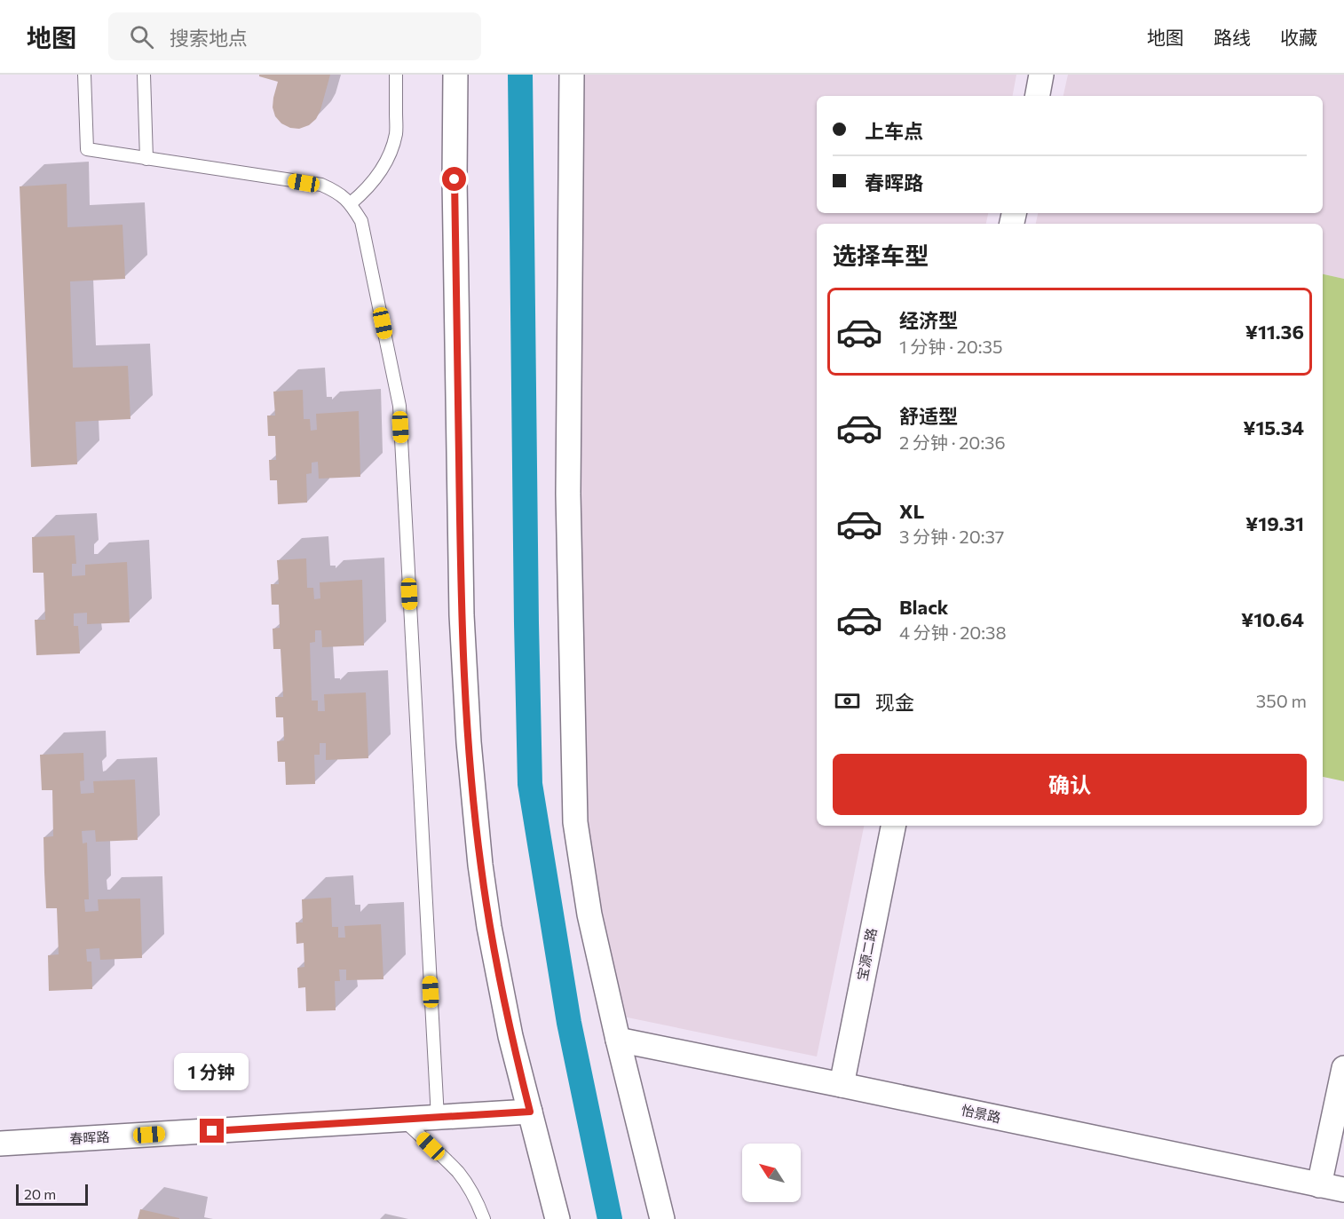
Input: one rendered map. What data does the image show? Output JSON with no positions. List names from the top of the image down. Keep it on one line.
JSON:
{"streets":{"street":["宝源二路","怡景路","春晖路"]},"crossings":[["宝源二路","怡景路"]],"scale_bar":"20 m","north":"top left","page":{"header":"地图","search":"搜索地点","nav":["地图","路线","收藏"],"banner":["上车点","春晖路"],"heading":"选择车型","list":[{"name":"经济型","note":"1 分钟 · 20:35","value":"¥11.36"},{"name":"舒适型","note":"2 分钟 · 20:36","value":"¥15.34"},{"name":"XL","note":"3 分钟 · 20:37","value":"¥19.31"},{"name":"Black","note":"4 分钟 · 20:38","value":"¥10.64"}],"pay":["现金","350 m"],"buttons":"确认","bubble":"1 分钟","scale":"20 m"}}
